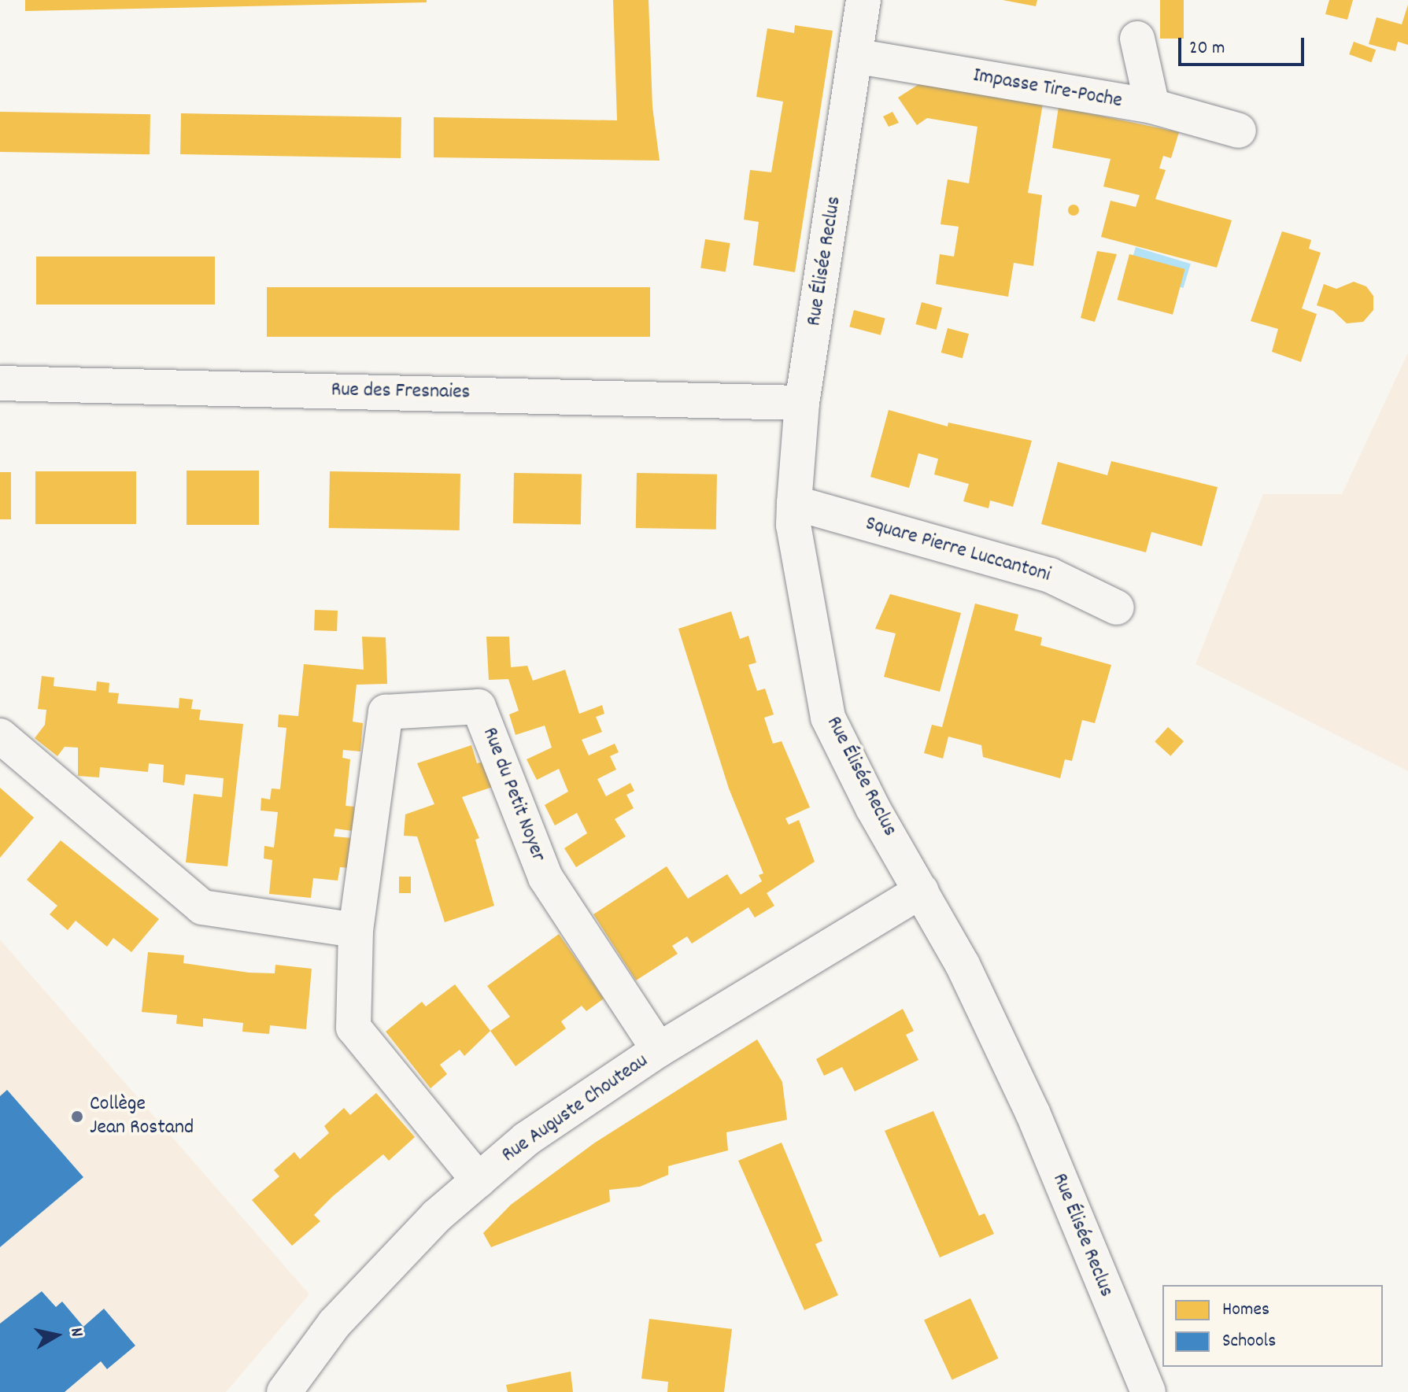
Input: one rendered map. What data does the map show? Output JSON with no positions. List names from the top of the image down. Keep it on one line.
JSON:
{"streets":{"street":["Impasse Tire-Poche","Rue Élisée Reclus","Rue des Fresnaies","Square Pierre Luccantoni","Rue du Petit Noyer","Rue Auguste Chouteau"]},"crossings":[["Impasse Tire-Poche","Rue Élisée Reclus"],["Rue Élisée Reclus","Rue des Fresnaies"],["Rue Élisée Reclus","Square Pierre Luccantoni"],["Rue Élisée Reclus","Rue Auguste Chouteau"],["Rue du Petit Noyer","Rue Auguste Chouteau"]],"places":["Collège Jean Rostand"],"legend":["Homes","Schools"],"scale_bar":"20 m","north":"right"}
